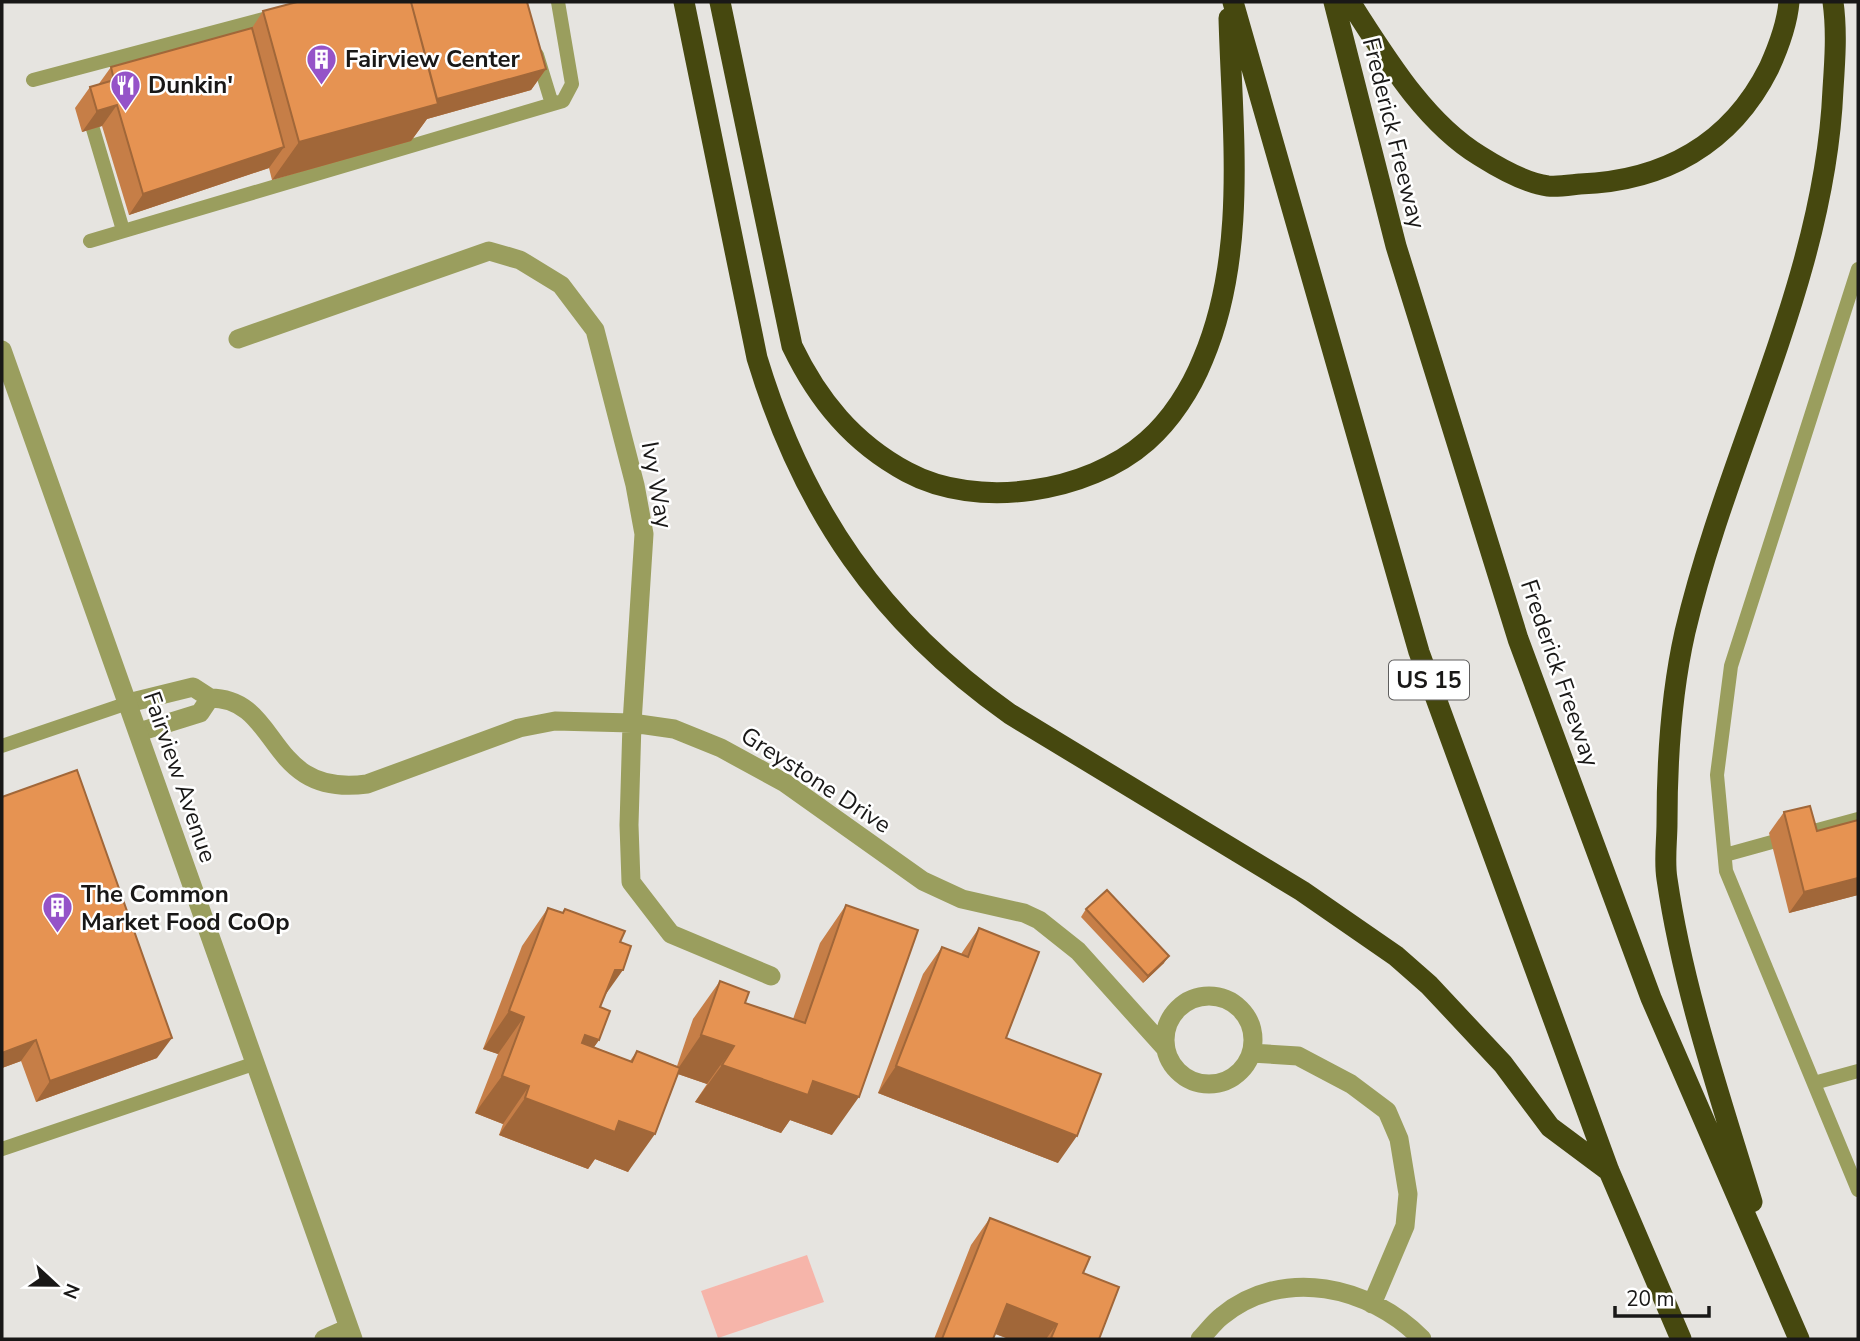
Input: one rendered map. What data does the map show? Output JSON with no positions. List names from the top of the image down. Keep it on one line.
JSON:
{"streets":{"highway":["Frederick Freeway","US 15"],"street":["Ivy Way","Fairview Avenue","Greystone Drive"]},"crossings":[["Ivy Way","Greystone Drive"],["Fairview Avenue","Greystone Drive"]],"places":{"building":["Fairview Center","The Common Market Food CoOp"],"restaurant":["Dunkin'"]},"scale_bar":"20 m","north":"right"}
